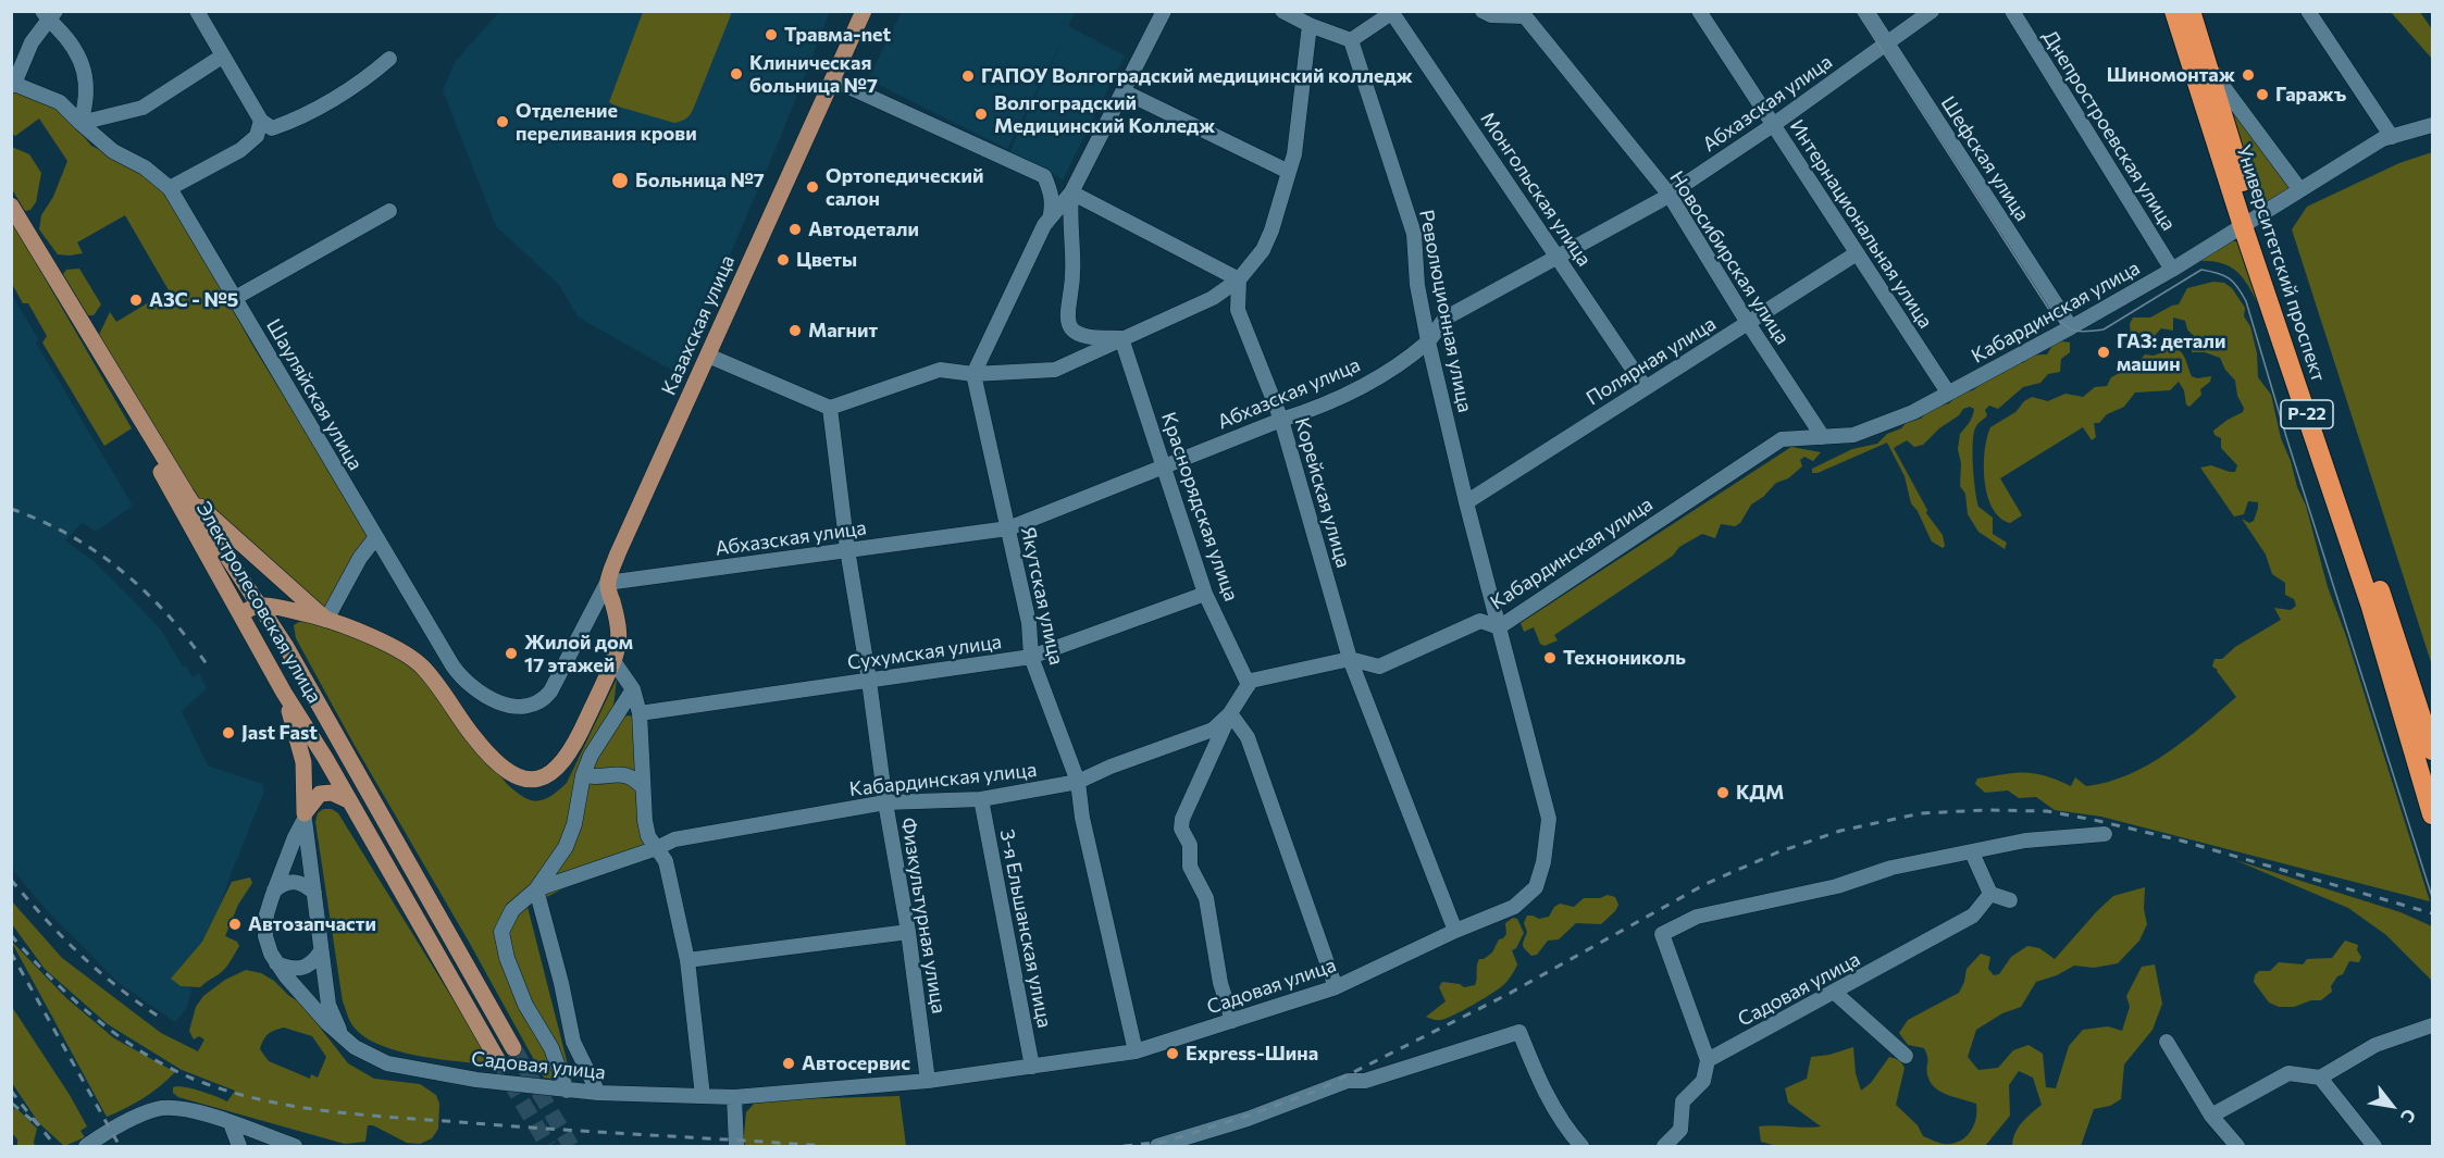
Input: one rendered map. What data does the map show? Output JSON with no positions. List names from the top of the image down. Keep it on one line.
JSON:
{"streets":{"highway":["Университетский проспект","Р-22"],"main road":["Казахская улица","Электролесовская улица"],"street":["Абхазская улица","Днепростроевская улица","Шефская улица","Монгольская улица","Интернациональная улица","Новосибирская улица","Революционная улица","Кабардинская улица","Полярная улица","Шауляйская улица","Корейская улица","Краснорядская улица","Якутская улица","Сухумская улица","Физкультурная улица","3-я Ельшанская улица","Садовая улица"]},"crossings":[["Абхазская улица","Шефская улица"],["Абхазская улица","Монгольская улица"],["Абхазская улица","Интернациональная улица"],["Абхазская улица","Новосибирская улица"],["Абхазская улица","Революционная улица"],["Абхазская улица","Казахская улица"],["Абхазская улица","Шауляйская улица"],["Абхазская улица","Корейская улица"],["Абхазская улица","Краснорядская улица"],["Абхазская улица","Якутская улица"],["Абхазская улица","Физкультурная улица"],["Днепростроевская улица","Кабардинская улица"],["Шефская улица","Кабардинская улица"],["Монгольская улица","Полярная улица"],["Интернациональная улица","Кабардинская улица"],["Интернациональная улица","Полярная улица"],["Новосибирская улица","Кабардинская улица"],["Новосибирская улица","Полярная улица"],["Университетский проспект","Кабардинская улица"],["Университетский проспект","Р-22"],["Революционная улица","Кабардинская улица"],["Революционная улица","Полярная улица"],["Революционная улица","Садовая улица"],["Кабардинская улица","Корейская улица"],["Кабардинская улица","Краснорядская улица"],["Кабардинская улица","Якутская улица"],["Кабардинская улица","Физкультурная улица"],["Кабардинская улица","3-я Ельшанская улица"],["Кабардинская улица","Садовая улица"],["Казахская улица","Шауляйская улица"],["Корейская улица","Садовая улица"],["Краснорядская улица","Сухумская улица"],["Якутская улица","Сухумская улица"],["Якутская улица","Садовая улица"],["Сухумская улица","Физкультурная улица"],["Физкультурная улица","Садовая улица"],["3-я Ельшанская улица","Садовая улица"]],"places":["Травма-net","Клиническая больница №7","Шиномонтаж","ГАПОУ Волгоградский медицинский колледж","Гаражъ","Волгоградский Медицинский Колледж","Отделение переливания крови","Больница №7","Ортопедический салон","Автодетали","Цветы","АЗС - №5","Магнит","ГАЗ: детали машин","Жилой дом 17 этажей","Технониколь","Jast Fast","КДМ","Автозапчасти","Express-Шина","Автосервис"],"north":"bottom right"}
